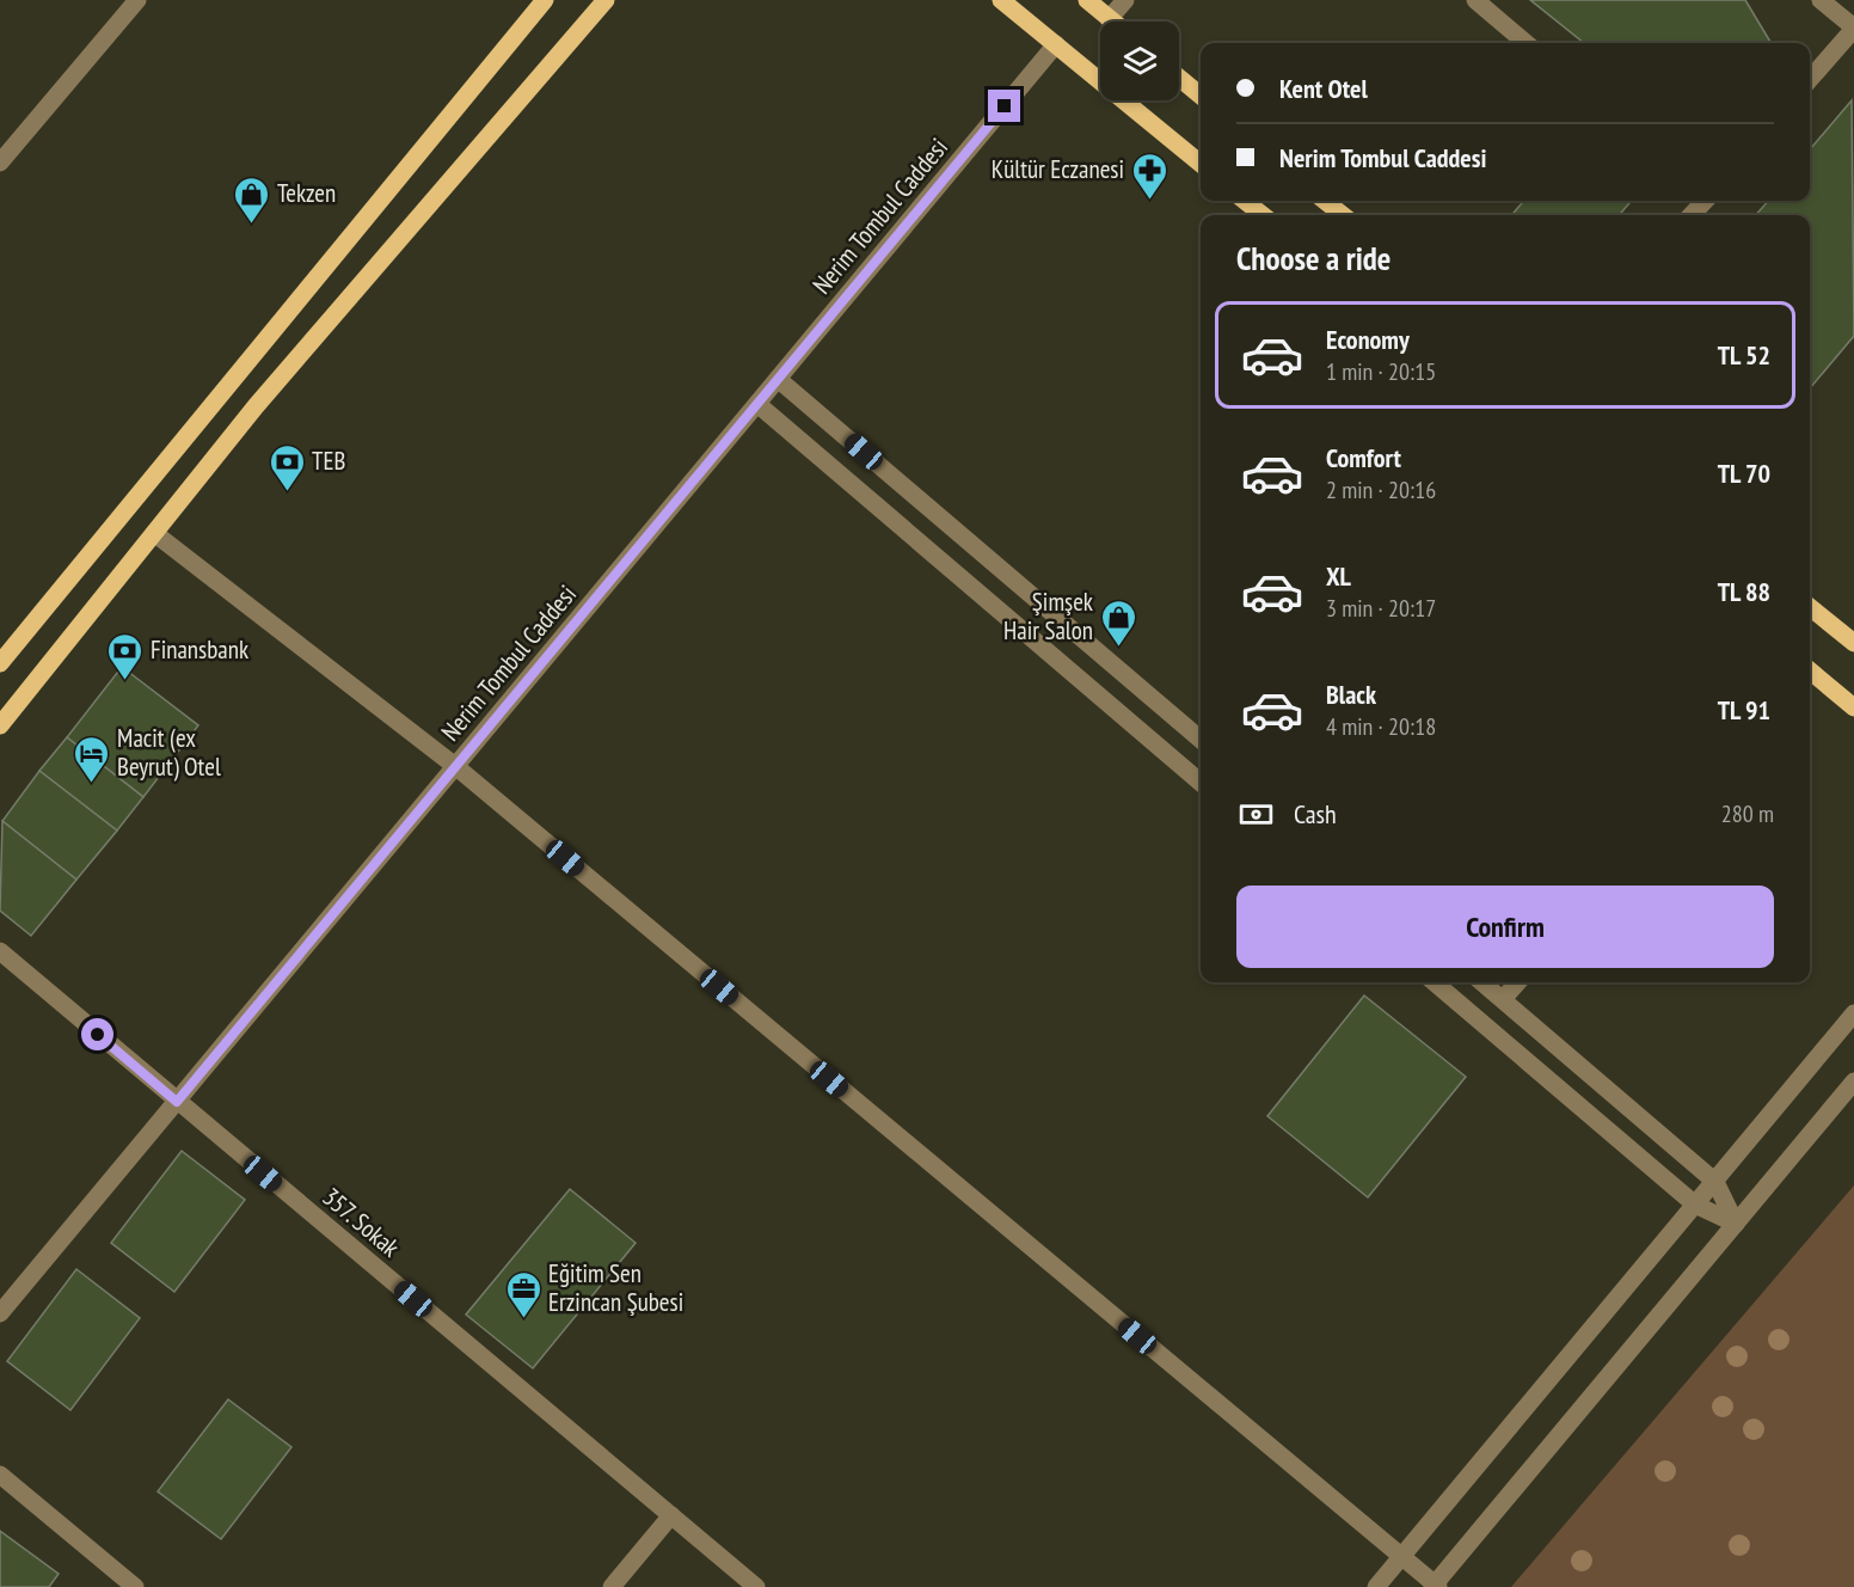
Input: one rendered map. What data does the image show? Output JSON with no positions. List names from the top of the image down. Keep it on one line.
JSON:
{"streets":{"street":["Nerim Tombul Caddesi","357. Sokak"]},"crossings":[["Nerim Tombul Caddesi","357. Sokak"]],"places":{"pharmacy":["Kültür Eczanesi"],"shop":["Tekzen","Şimşek Hair Salon"],"bank":["TEB","Finansbank"],"hotel":["Macit (ex Beyrut) Otel"],"office":["Eğitim Sen Erzincan Şubesi"]},"page":{"banner":["Kent Otel","Nerim Tombul Caddesi"],"heading":"Choose a ride","list":[{"name":"Economy","note":"1 min · 20:15","value":"TL 52"},{"name":"Comfort","note":"2 min · 20:16","value":"TL 70"},{"name":"XL","note":"3 min · 20:17","value":"TL 88"},{"name":"Black","note":"4 min · 20:18","value":"TL 91"}],"pay":["Cash","280 m"],"buttons":"Confirm"}}
